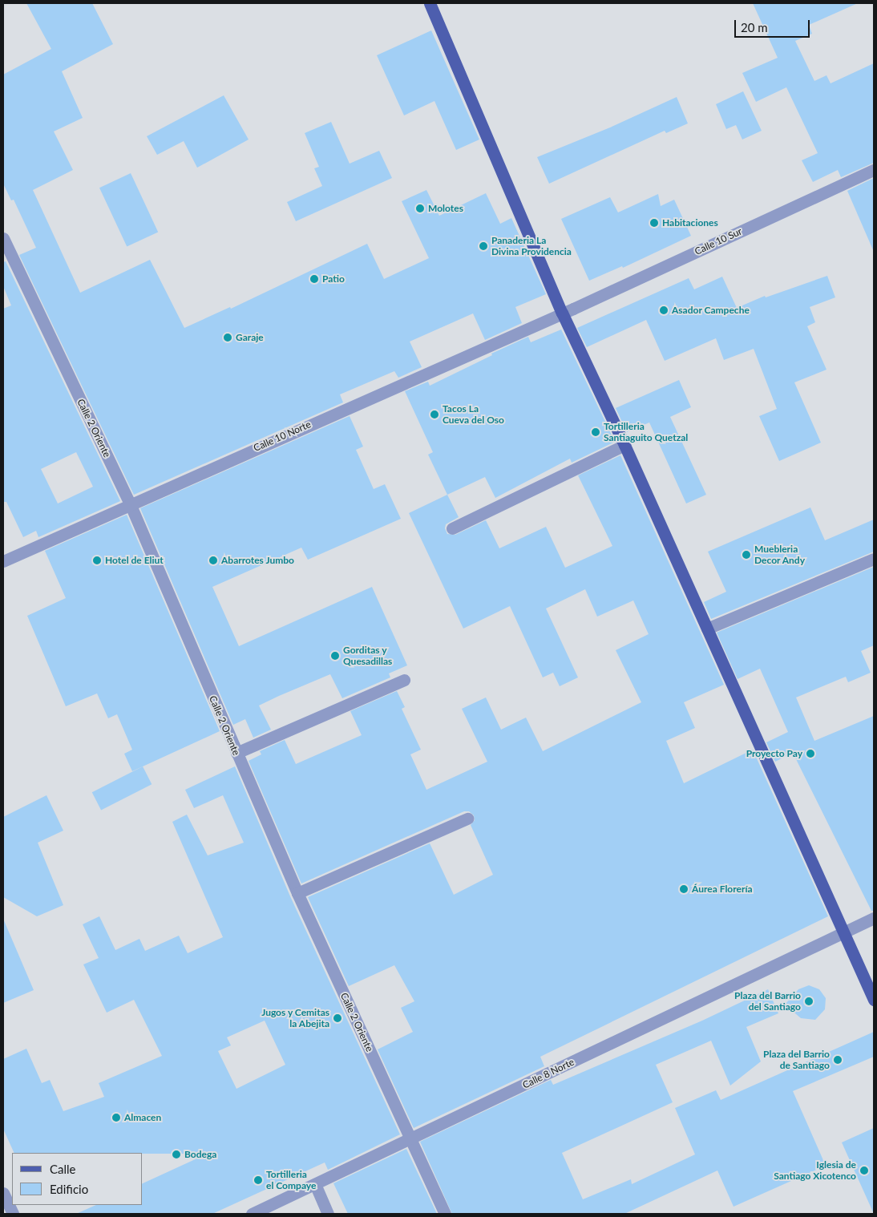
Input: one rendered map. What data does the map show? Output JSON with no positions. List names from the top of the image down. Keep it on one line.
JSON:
{"streets":{"street":["Calle 10 Sur","Calle 2 Oriente","Calle 10 Norte","Calle 8 Norte"]},"crossings":[["Calle 10 Sur","Calle 10 Norte"],["Calle 2 Oriente","Calle 10 Norte"],["Calle 2 Oriente","Calle 8 Norte"]],"places":["Molotes","Habitaciones","Panaderia La Divina Providencia","Patio","Asador Campeche","Garaje","Tacos La Cueva del Oso","Tortilleria Santiaguito Quetzal","Muebleria Decor Andy","Hotel de Eliut","Abarrotes Jumbo","Gorditas y Quesadillas","Proyecto Pay","Áurea Florería","Plaza del Barrio del Santiago","Jugos y Cemitas la Abejita","Plaza del Barrio de Santiago","Almacen","Bodega","Iglesia de Santiago Xicotenco","Tortilleria el Compaye"],"legend":["Calle","Edificio"],"scale_bar":"20 m"}
